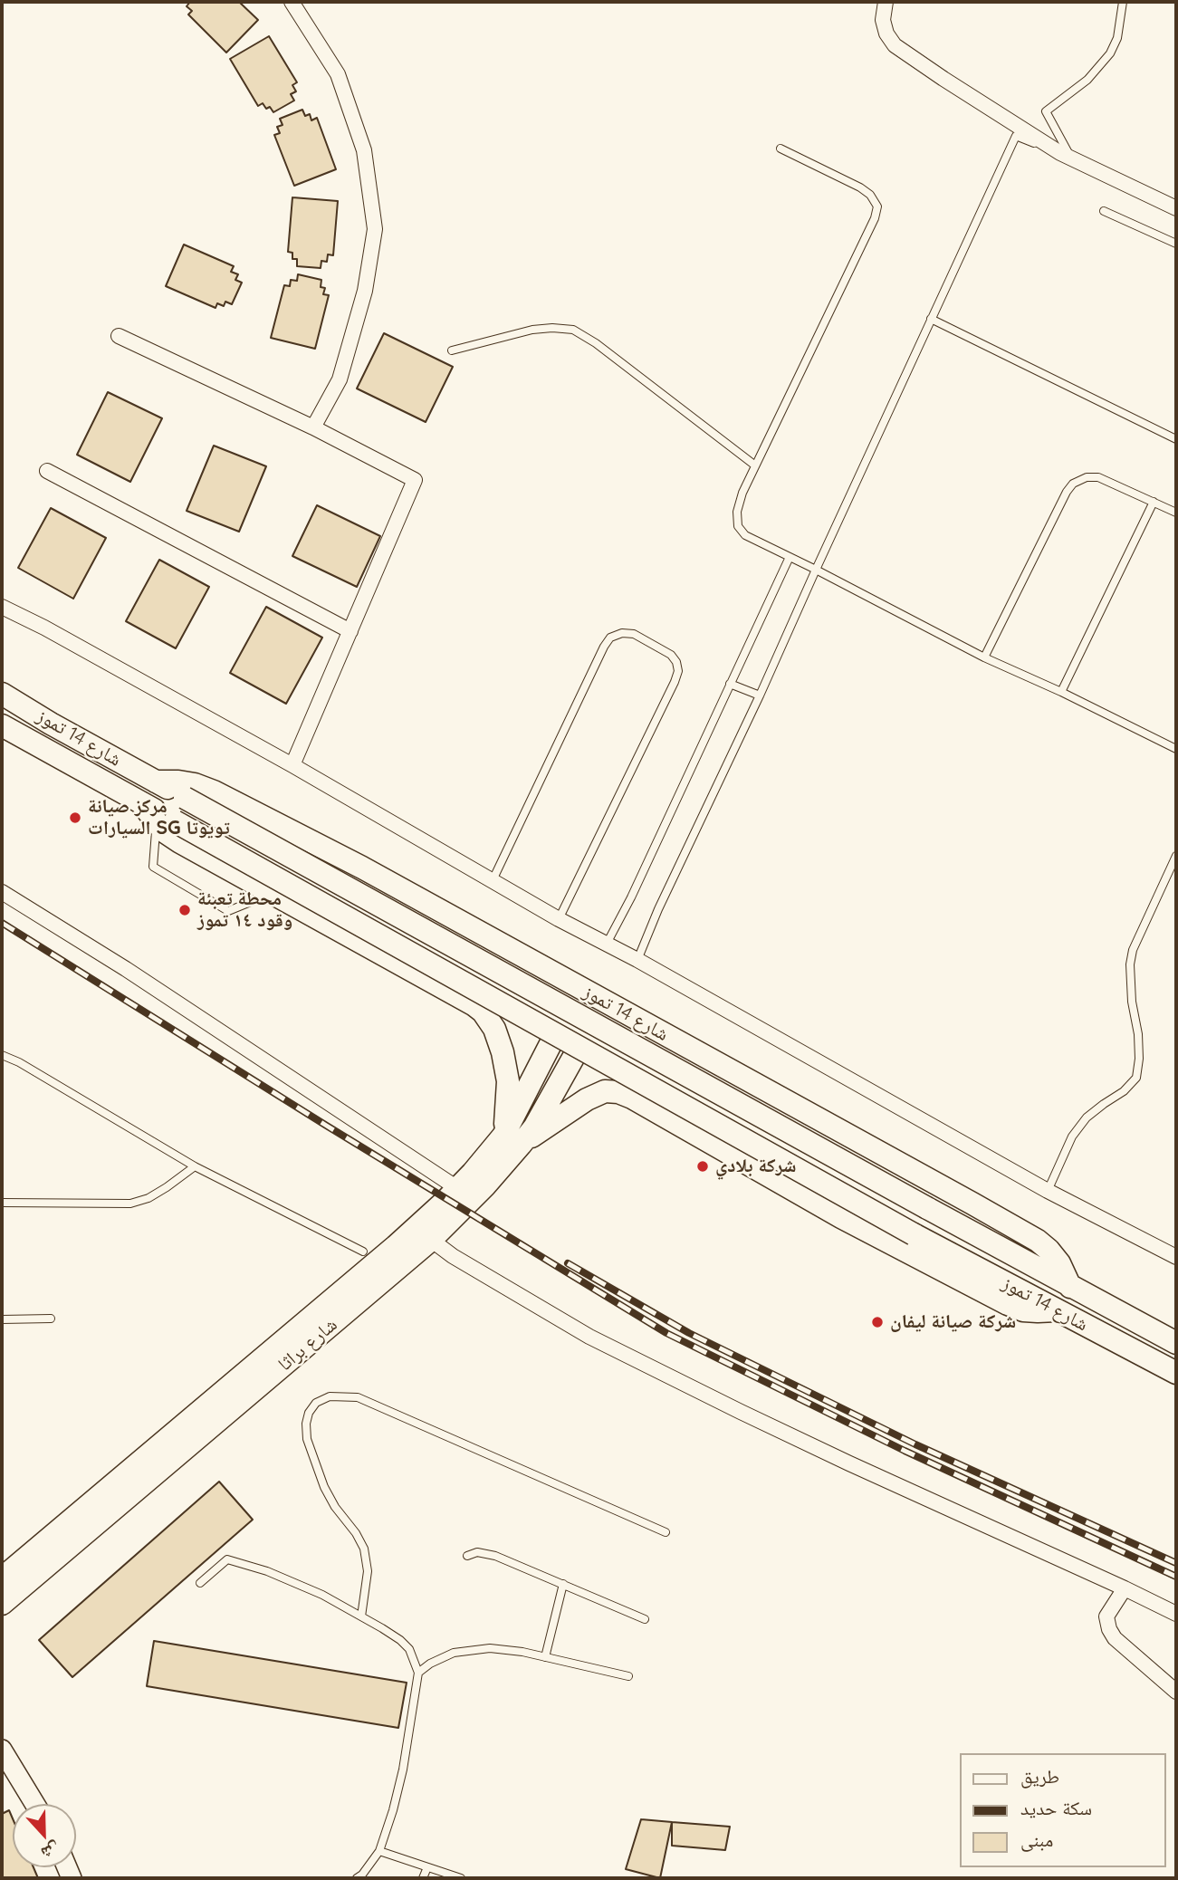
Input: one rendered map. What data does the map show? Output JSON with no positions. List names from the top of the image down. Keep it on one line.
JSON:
{"streets":{"main road":["شارع 14 تموز","شارع براثا"]},"places":["مركز صيانة السيارات SG تويوتا","محطة تعبئة وقود ١٤ تموز","شركة بلادي","شركة صيانة ليفان"],"legend":["طريق","سكة حديد","مبنى"],"north":"bottom"}
